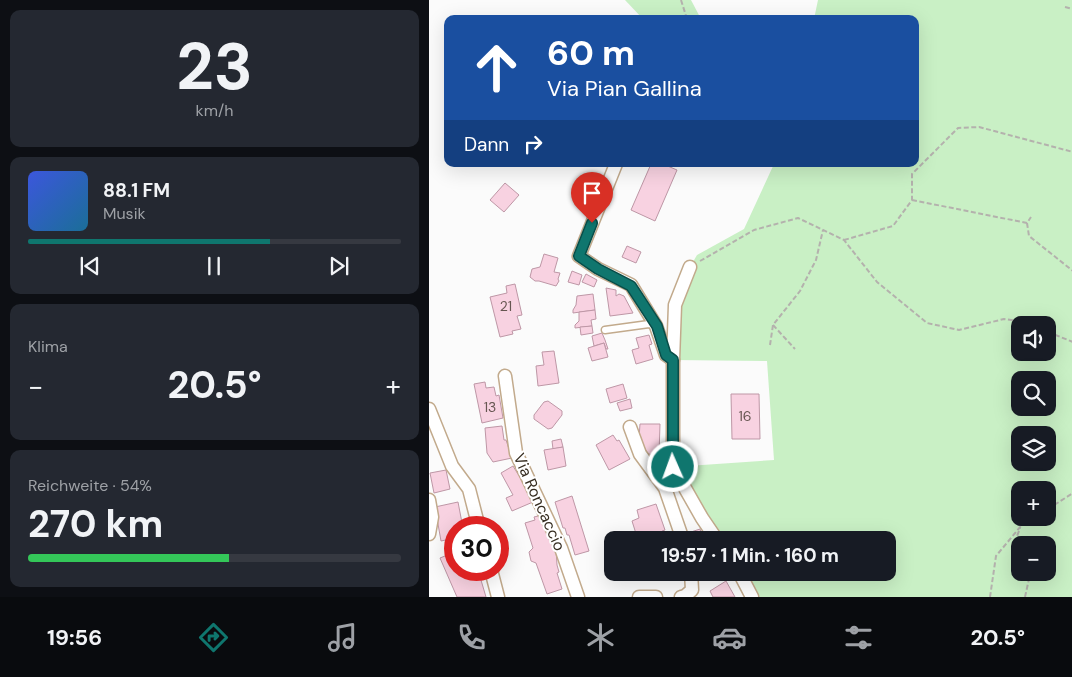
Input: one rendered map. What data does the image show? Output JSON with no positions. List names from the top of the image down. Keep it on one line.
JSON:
{"streets":{"street":["Via Roncaccio"]},"house_numbers":["21","13","16"],"page":{"tile":[["23","km/h"],"Klima",["Reichweite · 54%","270 km"]],"turn":["60 m","Via Pian Gallina"],"then":"Dann","song":["88.1 FM","Musik"],"map_buttons":["+","−"],"heat":["−","20.5°","+"],"limit":"30","trip":"19:57 · 1 Min. · 160 m","tabs":["19:56","20.5°"]}}
